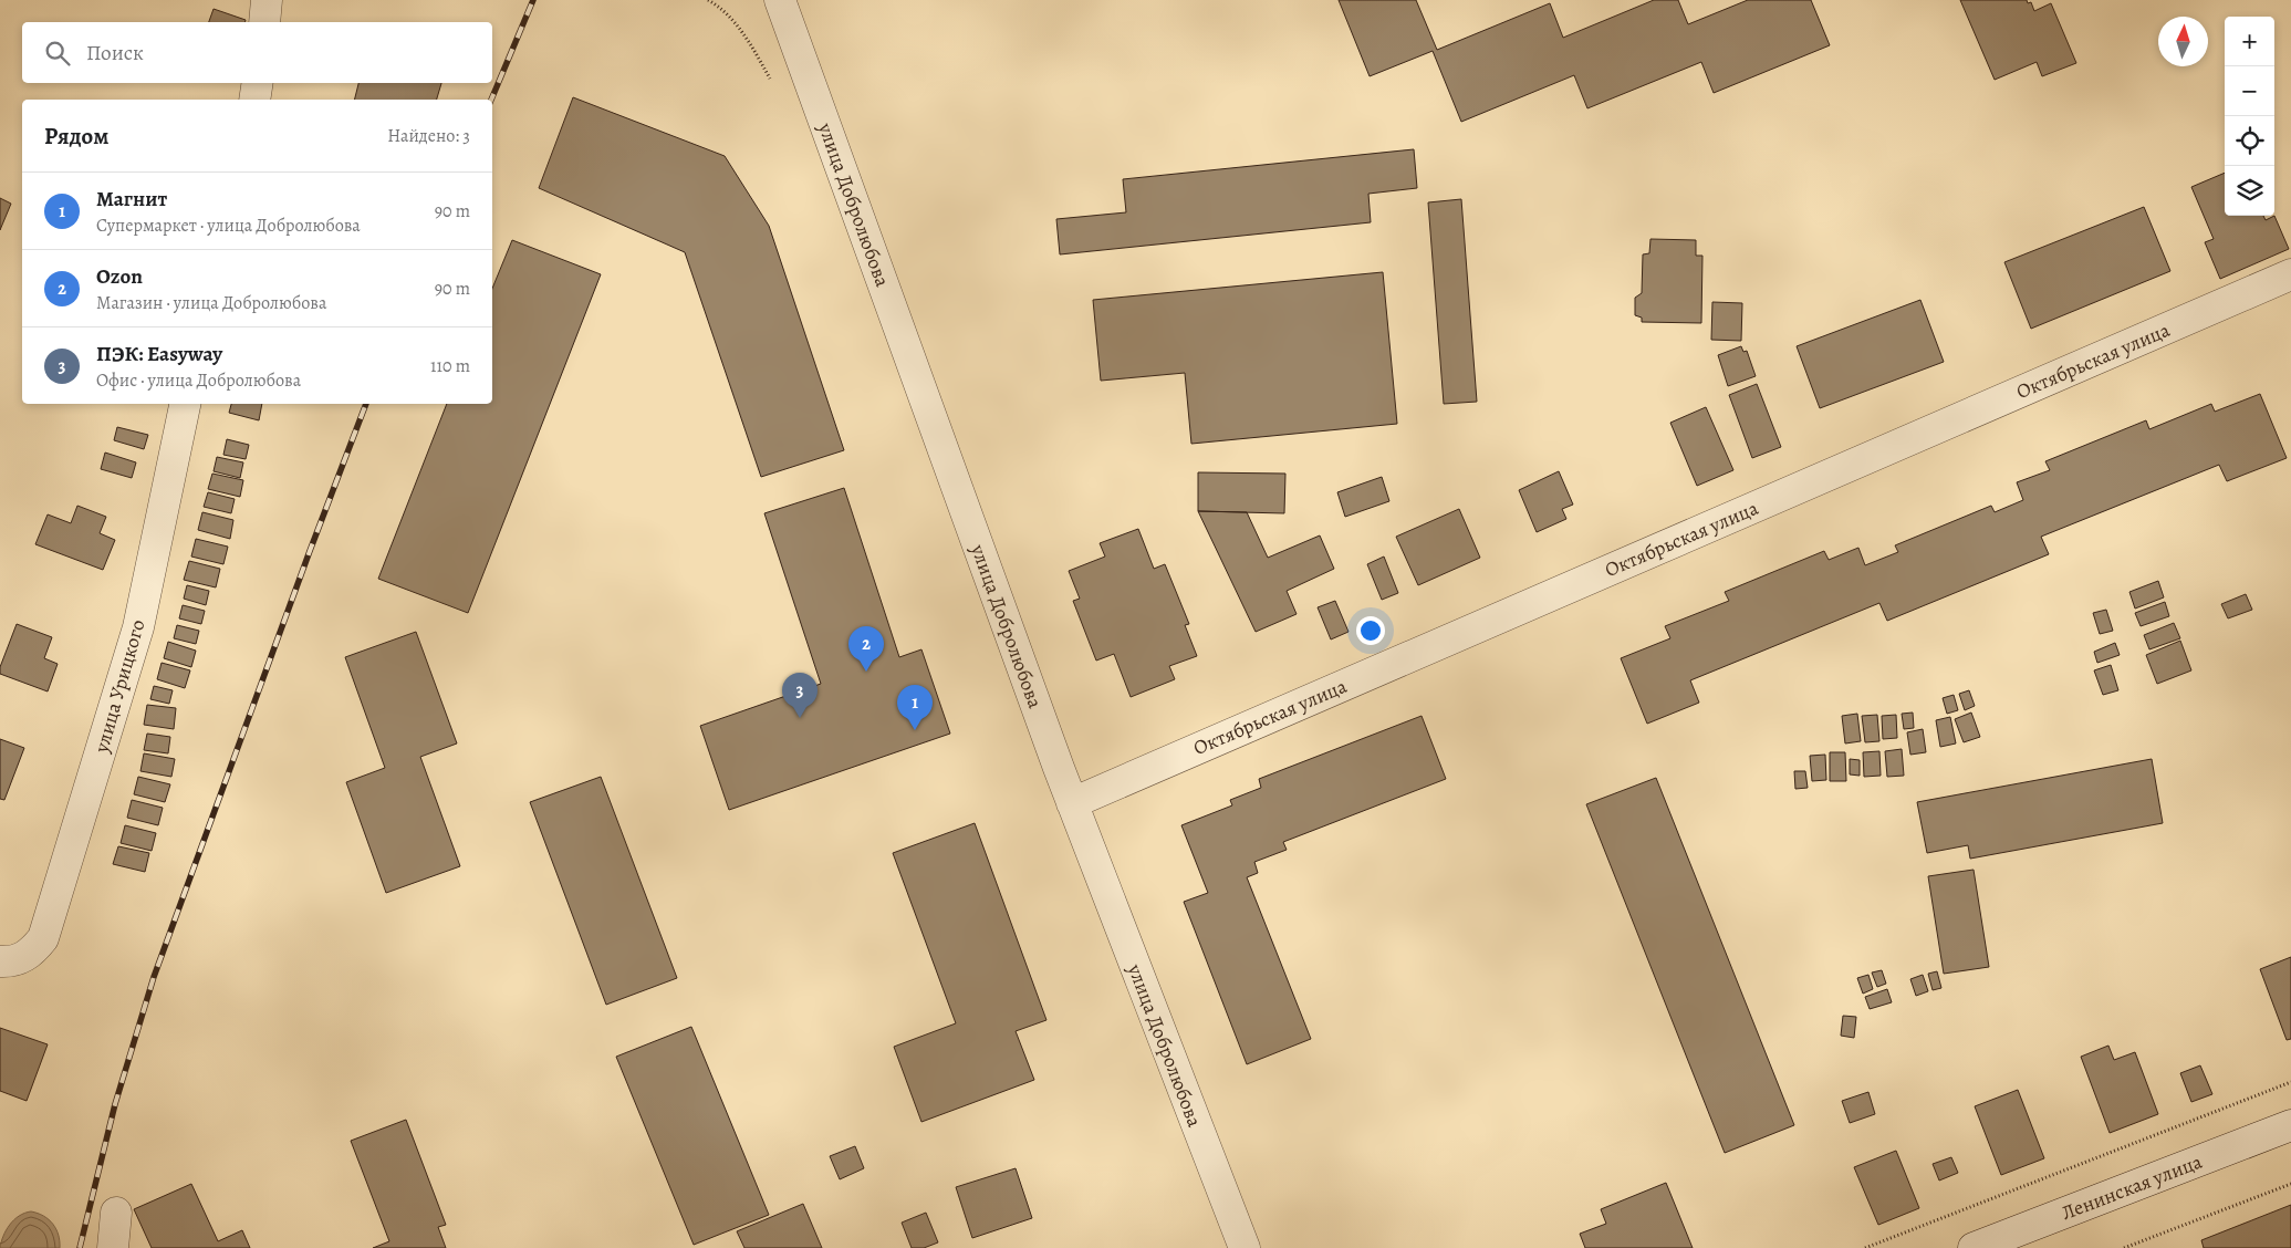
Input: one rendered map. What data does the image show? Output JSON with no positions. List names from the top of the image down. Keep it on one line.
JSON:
{"streets":{"street":["улица Добролюбова","Октябрьская улица","улица Урицкого","Ленинская улица"]},"crossings":[["улица Добролюбова","Октябрьская улица"]],"north":"top","page":{"map_buttons":["+","−"],"search":"Поиск","heading":["Рядом","Найдено: 3"],"list":[{"mark":"1","name":"Магнит","note":"Супермаркет · улица Добролюбова","value":"90 m"},{"mark":"2","name":"Ozon","note":"Магазин · улица Добролюбова","value":"90 m"},{"mark":"3","name":"ПЭК: Easyway","note":"Офис · улица Добролюбова","value":"110 m"}],"pins":["2","3","1"]}}
